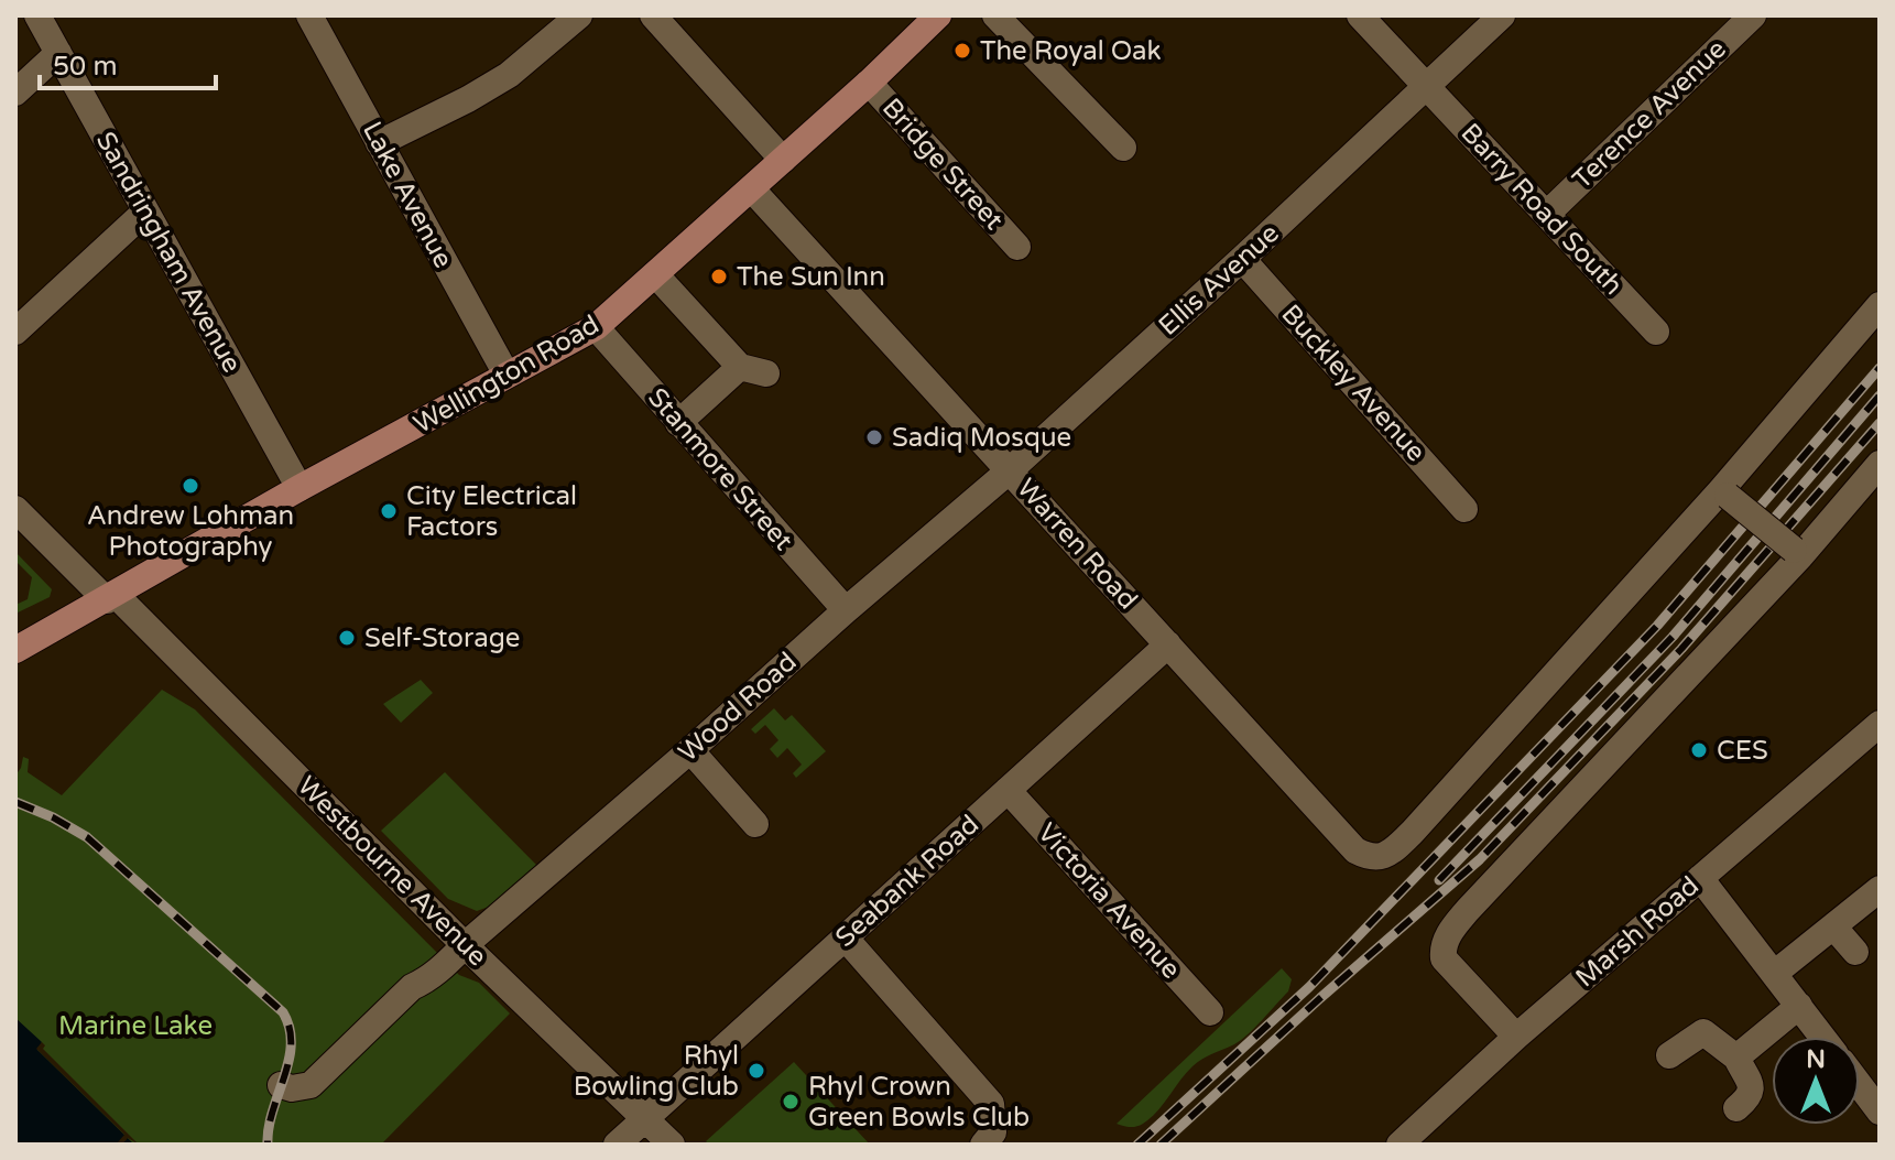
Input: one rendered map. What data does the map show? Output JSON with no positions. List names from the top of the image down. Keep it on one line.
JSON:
{"streets":{"main road":["Wellington Road"],"street":["Terence Avenue","Bridge Street","Lake Avenue","Barry Road South","Sandringham Avenue","Ellis Avenue","Buckley Avenue","Stanmore Street","Warren Road","Wood Road","Westbourne Avenue","Seabank Road","Victoria Avenue","Marsh Road"]},"crossings":[["Terence Avenue","Barry Road South"],["Bridge Street","Wellington Road"],["Lake Avenue","Wellington Road"],["Barry Road South","Ellis Avenue"],["Sandringham Avenue","Wellington Road"],["Ellis Avenue","Buckley Avenue"],["Ellis Avenue","Warren Road"],["Ellis Avenue","Wood Road"],["Wellington Road","Stanmore Street"],["Wellington Road","Warren Road"],["Wellington Road","Westbourne Avenue"],["Stanmore Street","Wood Road"],["Warren Road","Wood Road"],["Warren Road","Seabank Road"],["Wood Road","Westbourne Avenue"],["Westbourne Avenue","Seabank Road"],["Seabank Road","Victoria Avenue"]],"parks":["Marine Lake"],"places":["The Royal Oak","The Sun Inn","Sadiq Mosque","Andrew Lohman Photography","City Electrical Factors","Self-Storage","CES","Rhyl Bowling Club","Rhyl Crown Green Bowls Club"],"scale_bar":"50 m","north":"top"}
